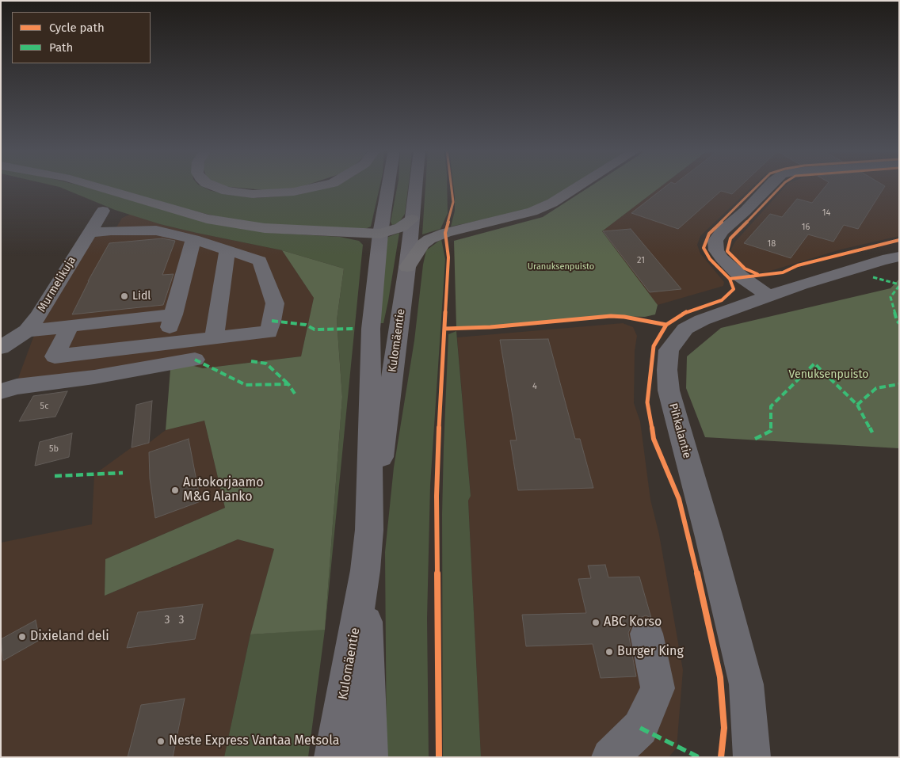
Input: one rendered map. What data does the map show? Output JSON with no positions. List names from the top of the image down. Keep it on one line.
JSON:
{"streets":{"main road":["Kulomäentie"],"street":["Murmelikuja","Pihkalantie"]},"parks":["Uranuksenpuisto","Venuksenpuisto"],"places":["Lidl","Autokorjaamo M&G Alanko","ABC Korso","Dixieland deli","Burger King","Neste Express Vantaa Metsola"],"house_numbers":["14","16","18","21","4","5c","5b","3","3"],"legend":["Cycle path","Path"]}
